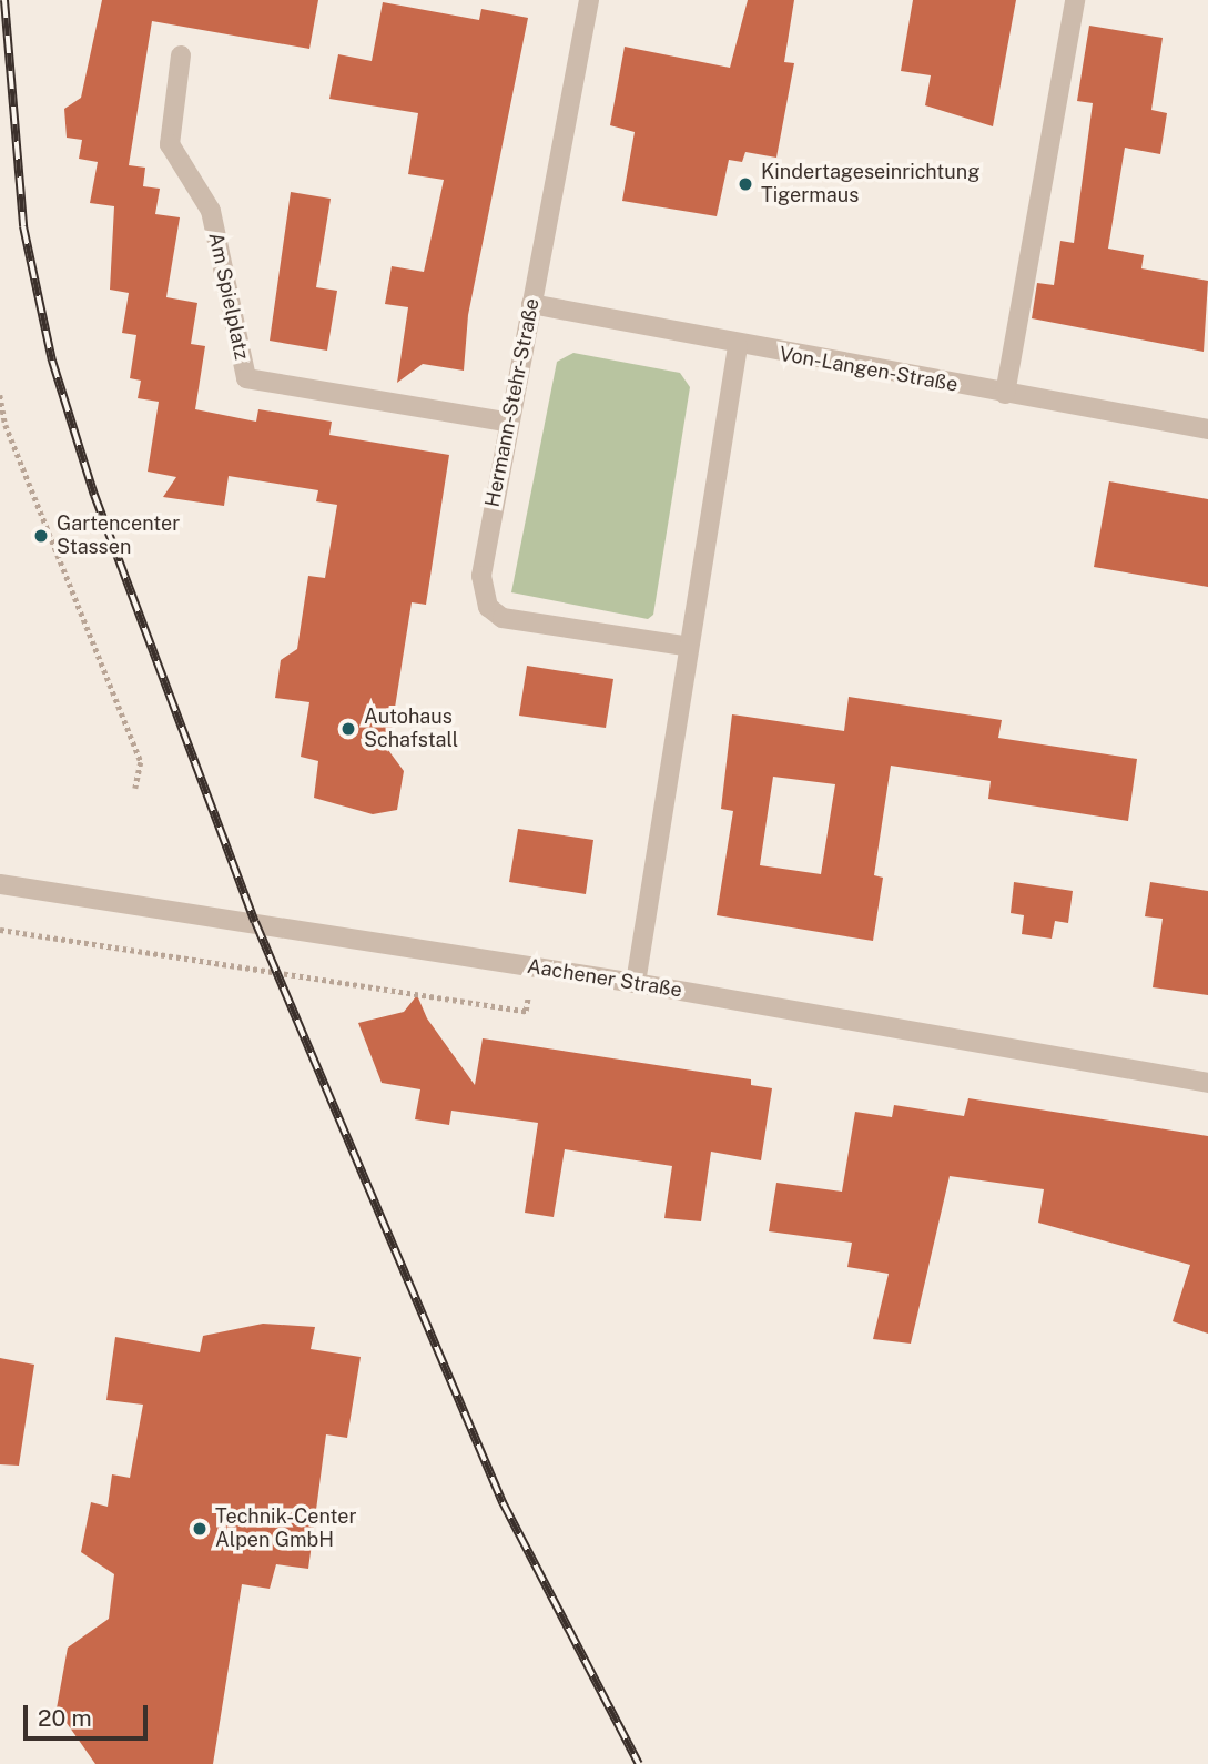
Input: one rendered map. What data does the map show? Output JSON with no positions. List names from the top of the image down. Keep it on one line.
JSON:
{"streets":{"street":["Am Spielplatz","Von-Langen-Straße","Hermann-Stehr-Straße","Aachener Straße"]},"crossings":[["Am Spielplatz","Hermann-Stehr-Straße"],["Von-Langen-Straße","Hermann-Stehr-Straße"]],"places":["Kindertageseinrichtung Tigermaus","Gartencenter Stassen","Autohaus Schafstall","Technik-Center Alpen GmbH"],"scale_bar":"20 m"}
